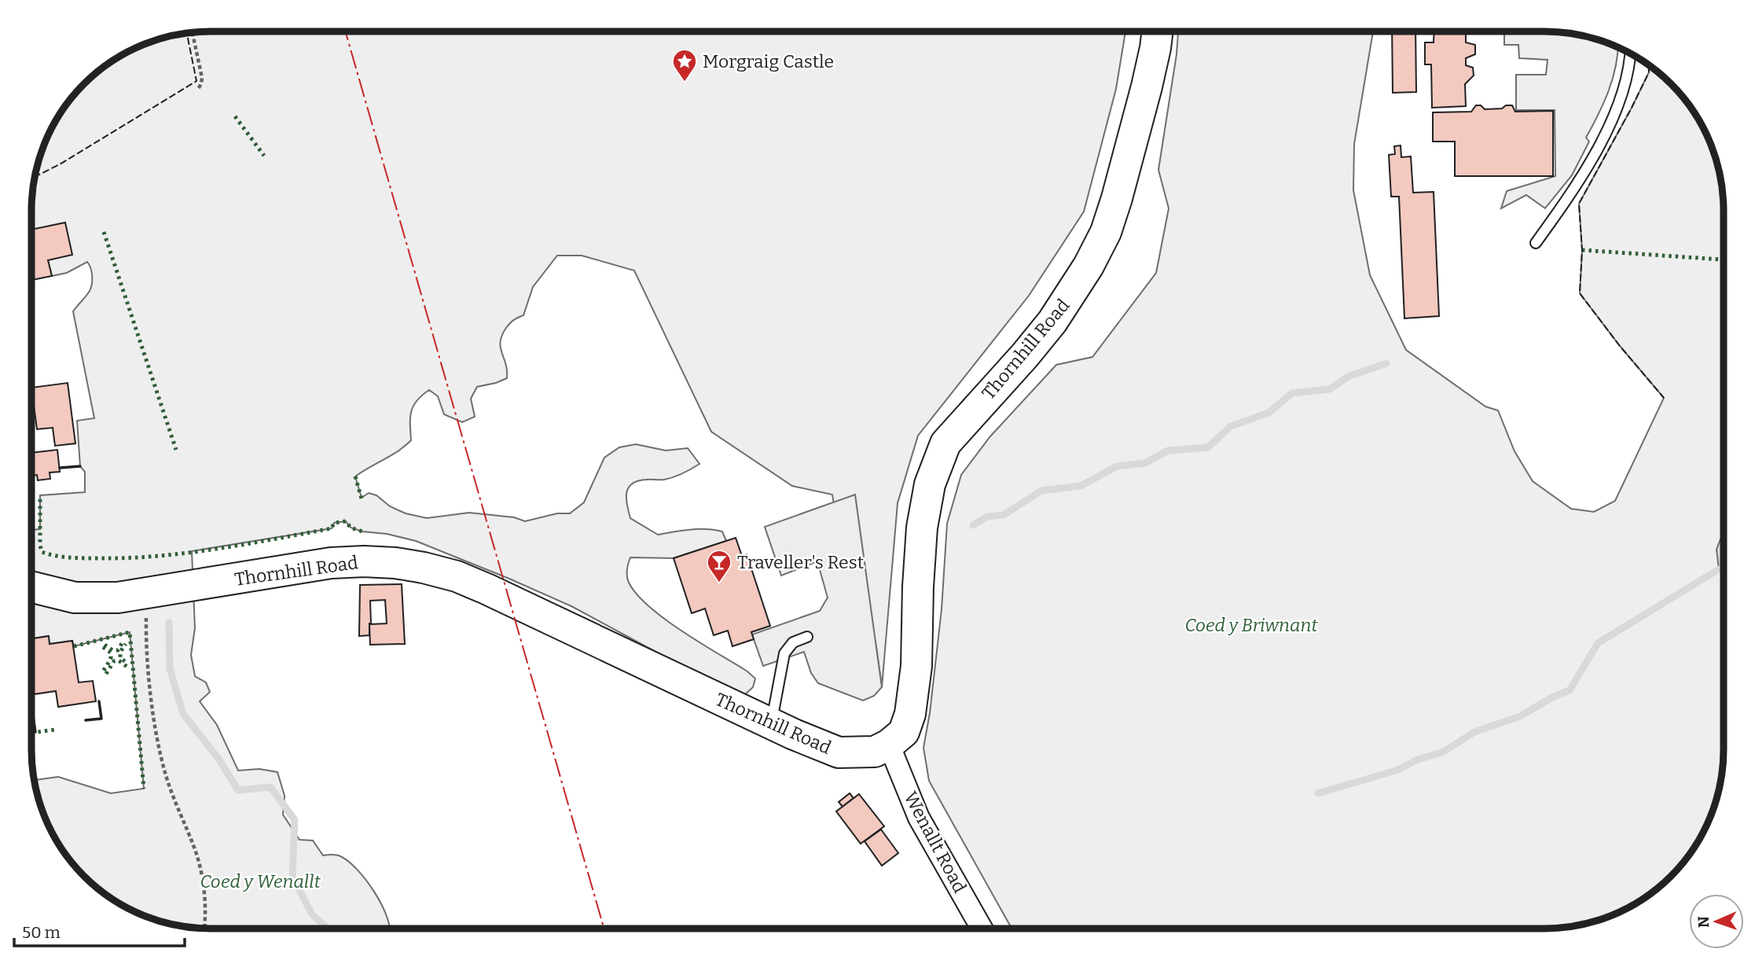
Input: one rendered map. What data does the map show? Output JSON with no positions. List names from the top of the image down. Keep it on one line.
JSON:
{"streets":{"main road":["Thornhill Road"],"street":["Wenallt Road"]},"crossings":[["Thornhill Road","Wenallt Road"]],"parks":["Coed y Briwnant","Coed y Wenallt"],"places":{"place":["Morgraig Castle"],"bar":["Traveller's Rest"]},"scale_bar":"50 m","north":"left"}
